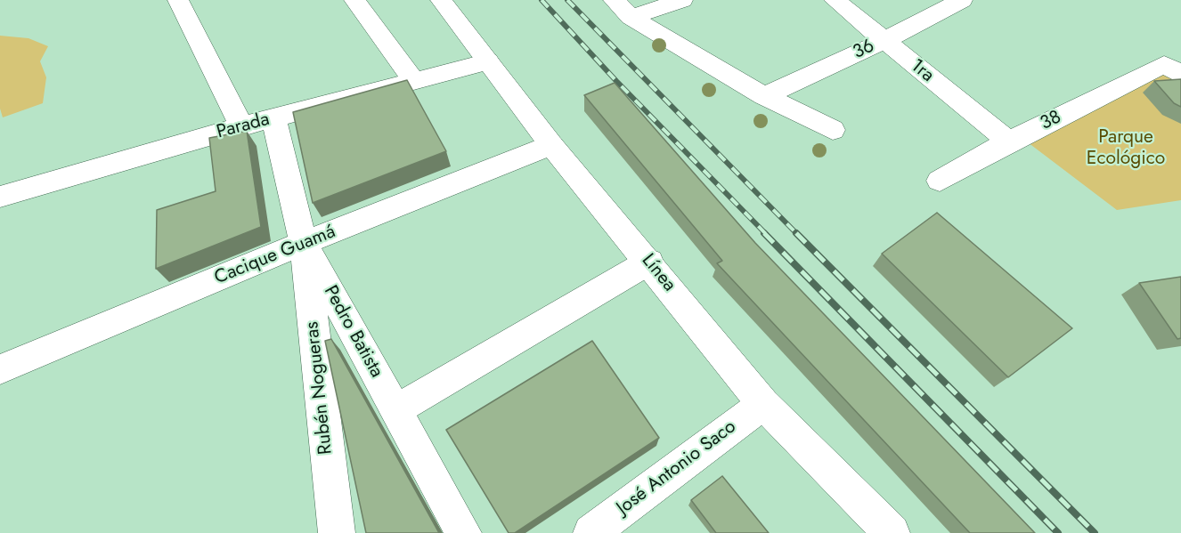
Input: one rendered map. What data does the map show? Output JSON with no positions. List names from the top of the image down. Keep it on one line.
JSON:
{"streets":{"street":["36","1ra","38","Parada","Cacique Guamá","Línea","Pedro Batista","Rubén Nogueras","José Antonio Saco"]},"crossings":[["36","1ra"],["1ra","38"],["Parada","Línea"],["Parada","Pedro Batista"],["Cacique Guamá","Línea"],["Cacique Guamá","Pedro Batista"],["Cacique Guamá","Rubén Nogueras"],["Línea","José Antonio Saco"],["Pedro Batista","Rubén Nogueras"]],"parks":["Parque Ecológico"]}
